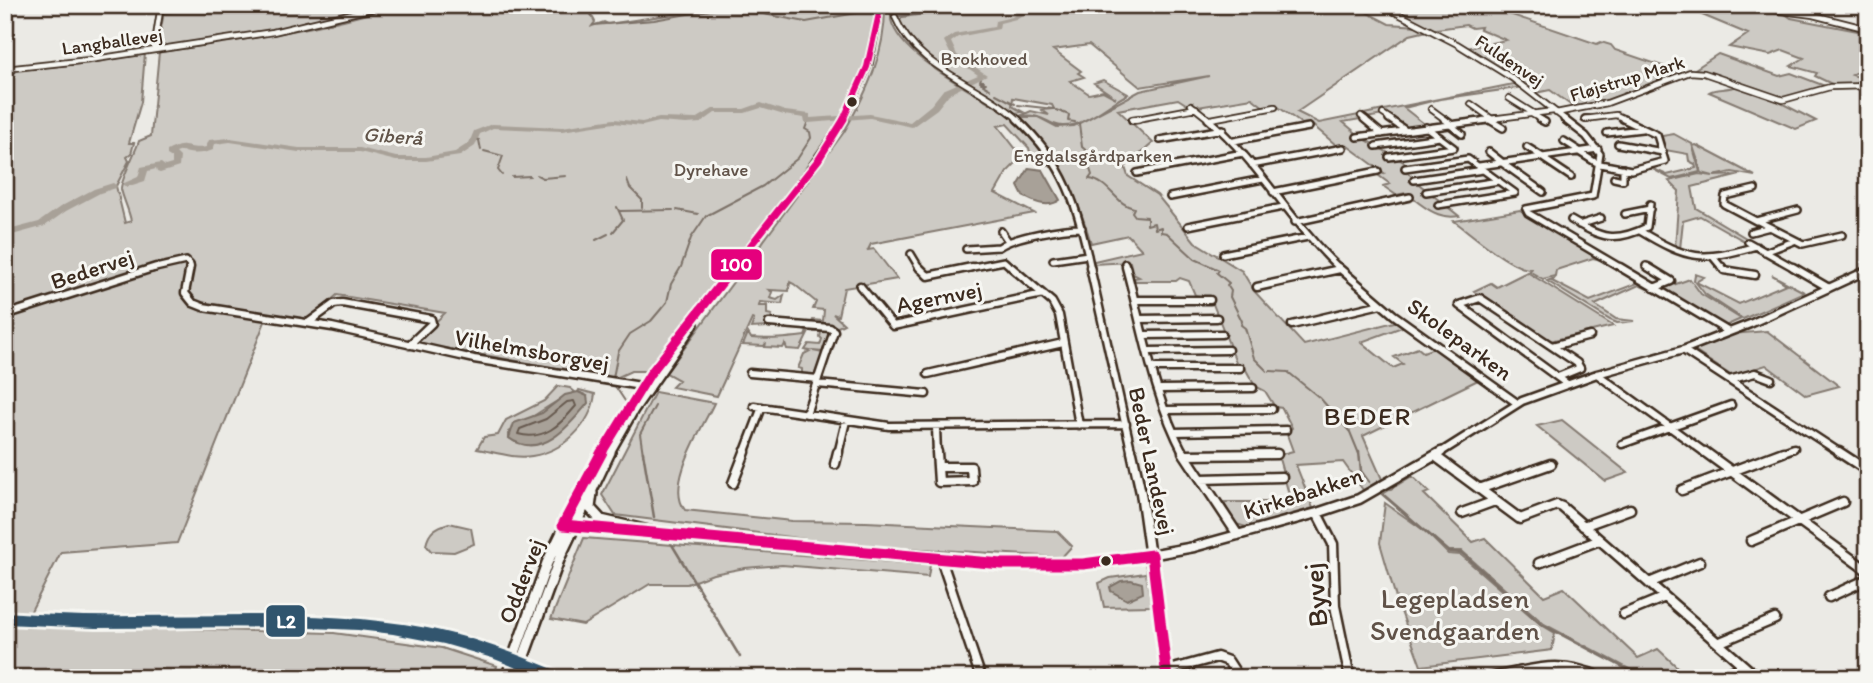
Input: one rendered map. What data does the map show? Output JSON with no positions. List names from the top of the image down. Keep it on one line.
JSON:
{"streets":{"main road":["Oddervej"],"street":["Langballevej","Fuldenvej","Fløjstrup Mark","Bedervej","Agernvej","Skoleparken","Vilhelmsborgvej","Beder Landevej","Kirkebakken","Byvej"]},"crossings":[["Fuldenvej","Fløjstrup Mark"],["Bedervej","Vilhelmsborgvej"],["Skoleparken","Kirkebakken"],["Vilhelmsborgvej","Oddervej"],["Beder Landevej","Kirkebakken"],["Kirkebakken","Oddervej"],["Kirkebakken","Byvej"]],"districts":["BEDER"],"water":["Giberå"],"parks":["Brokhoved","Engdalsgårdparken","Dyrehave","Legepladsen Svendgaarden"],"lines":["transit line 100","transit line L2"]}
